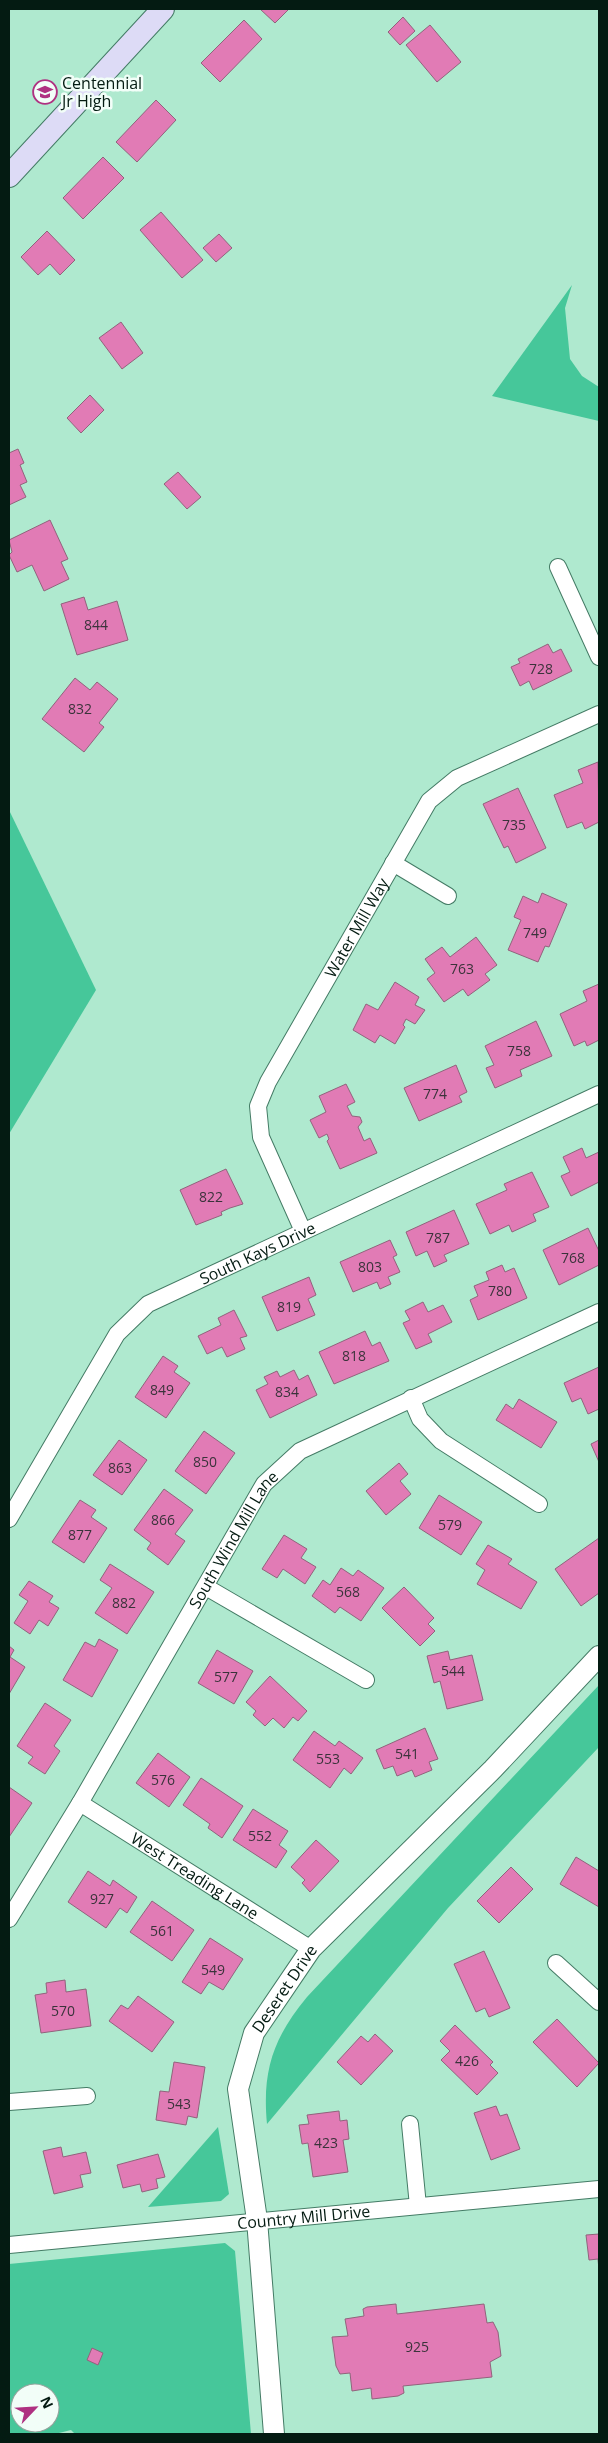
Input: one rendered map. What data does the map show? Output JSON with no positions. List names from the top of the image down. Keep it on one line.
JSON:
{"streets":{"street":["Water Mill Way","South Kays Drive","South Wind Mill Lane","West Treading Lane","Deseret Drive","Country Mill Drive"]},"crossings":[["Water Mill Way","South Kays Drive"],["South Wind Mill Lane","West Treading Lane"],["West Treading Lane","Deseret Drive"],["Deseret Drive","Country Mill Drive"]],"places":{"school or university":["Centennial Jr High"]},"house_numbers":["844","728","832","735","749","763","758","774","822","787","768","803","780","819","818","849","834","850","863","866","579","877","568","882","544","577","541","553","576","552","927","561","549","570","426","543","423","925"],"north":"top right"}
